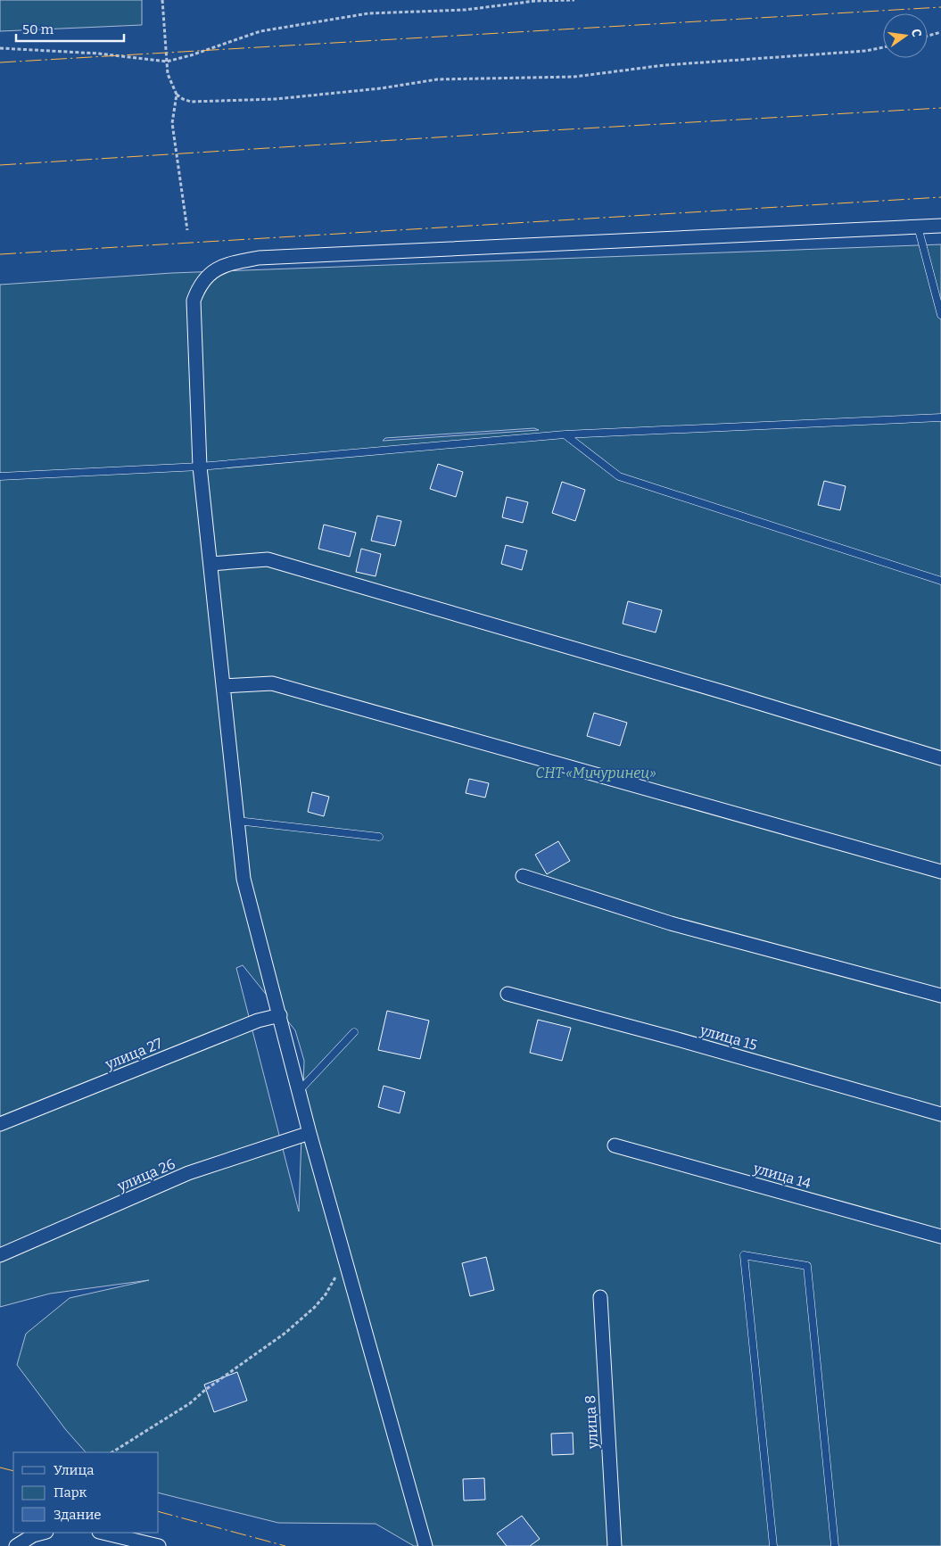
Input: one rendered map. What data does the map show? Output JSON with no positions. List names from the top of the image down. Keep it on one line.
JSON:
{"streets":{"street":["улица 15","улица 27","улица 26","улица 14","улица 8"]},"parks":["СНТ «Мичуринец»"],"legend":["Улица","Парк","Здание"],"scale_bar":"50 m","north":"right"}
